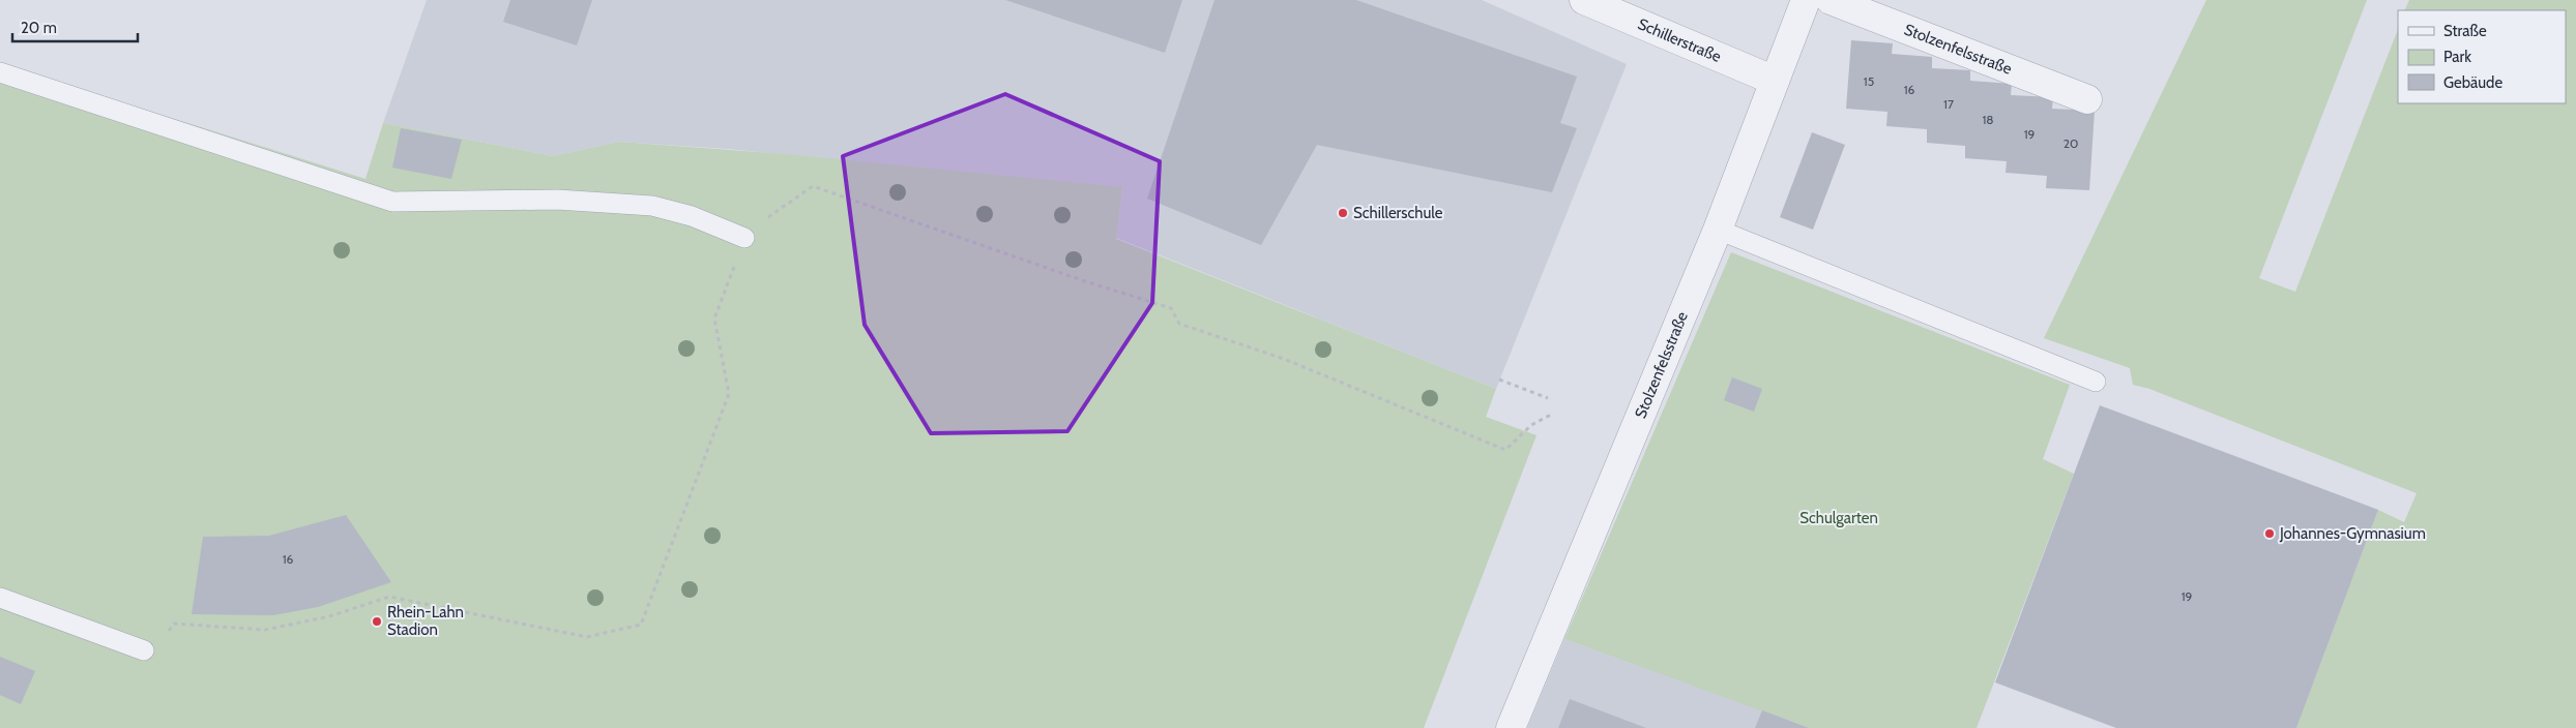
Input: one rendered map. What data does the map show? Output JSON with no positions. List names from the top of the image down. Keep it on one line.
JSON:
{"streets":{"street":["Schillerstraße","Stolzenfelsstraße"]},"crossings":[["Schillerstraße","Stolzenfelsstraße"]],"parks":["Schulgarten"],"places":["Schillerschule","Johannes-Gymnasium","Rhein-Lahn Stadion"],"house_numbers":["15","16","17","18","19","20","16","19"],"legend":["Straße","Park","Gebäude"],"scale_bar":"20 m"}
